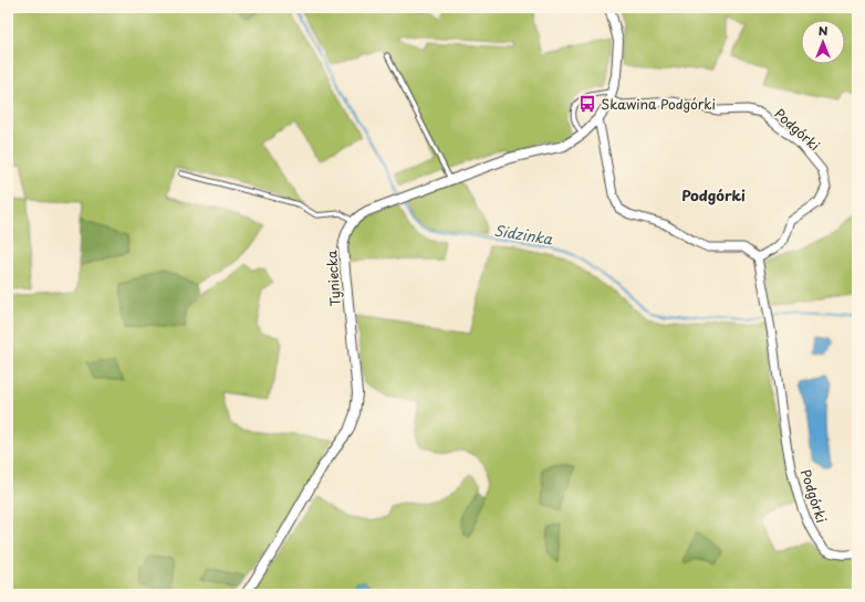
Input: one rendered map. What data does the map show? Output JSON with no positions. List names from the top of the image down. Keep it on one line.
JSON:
{"streets":{"street":["Podgórki","Tyniecka"]},"districts":["Podgórki"],"water":["Sidzinka"],"places":{"bus stop":["Skawina Podgórki"]},"north":"top"}
